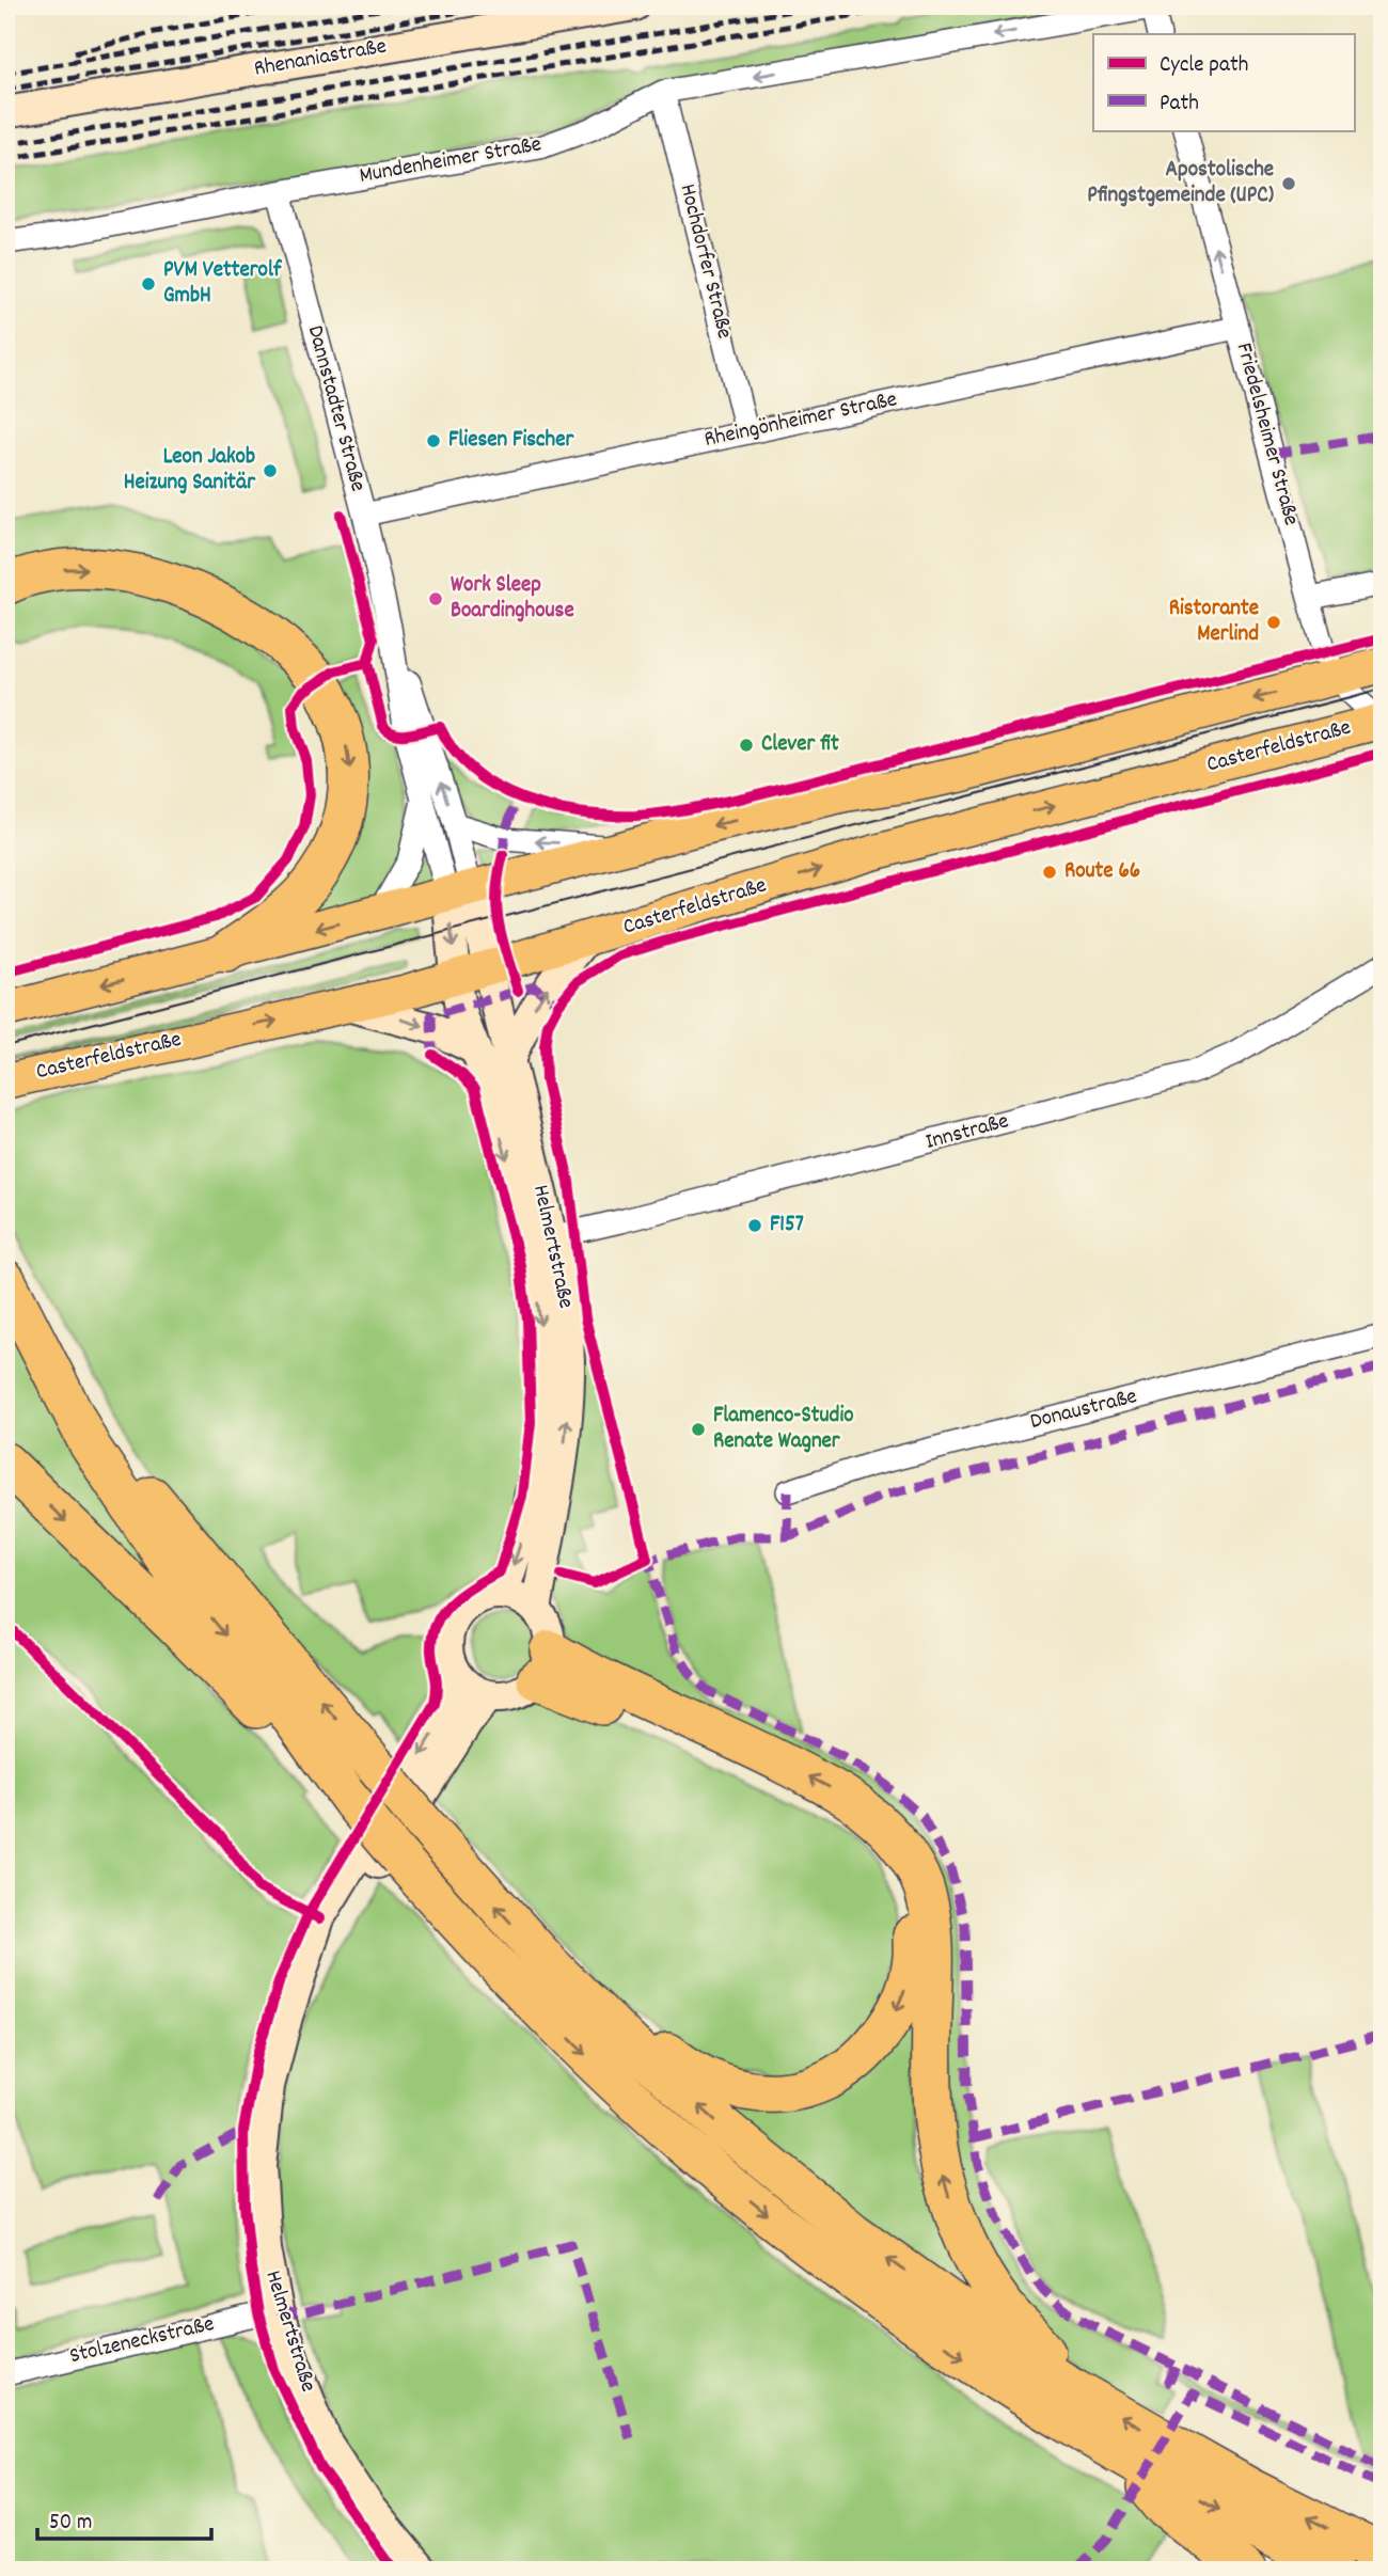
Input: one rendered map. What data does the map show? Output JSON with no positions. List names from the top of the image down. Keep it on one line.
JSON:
{"streets":{"main road":["Casterfeldstraße"],"street":["Rhenaniastraße","Mundenheimer Straße","Hochdorfer Straße","Dannstadter Straße","Rheingönheimer Straße","Friedelsheimer Straße","Innstraße","Helmertstraße","Donaustraße","Stolzeneckstraße"]},"crossings":[["Mundenheimer Straße","Hochdorfer Straße"],["Mundenheimer Straße","Dannstadter Straße"],["Hochdorfer Straße","Rheingönheimer Straße"],["Dannstadter Straße","Rheingönheimer Straße"],["Dannstadter Straße","Helmertstraße"],["Rheingönheimer Straße","Friedelsheimer Straße"],["Friedelsheimer Straße","Casterfeldstraße"],["Casterfeldstraße","Helmertstraße"],["Innstraße","Helmertstraße"],["Helmertstraße","Stolzeneckstraße"]],"one_way":["Mundenheimer Straße"],"places":["Apostolische Pfingstgemeinde (UPC)","PVM Vetterolf GmbH","Fliesen Fischer","Leon Jakob Heizung Sanitär","Work Sleep Boardinghouse","Ristorante Merlind","Clever fit","Route 66","F157","Flamenco-Studio Renate Wagner"],"legend":["Cycle path","Path"],"scale_bar":"50 m"}
